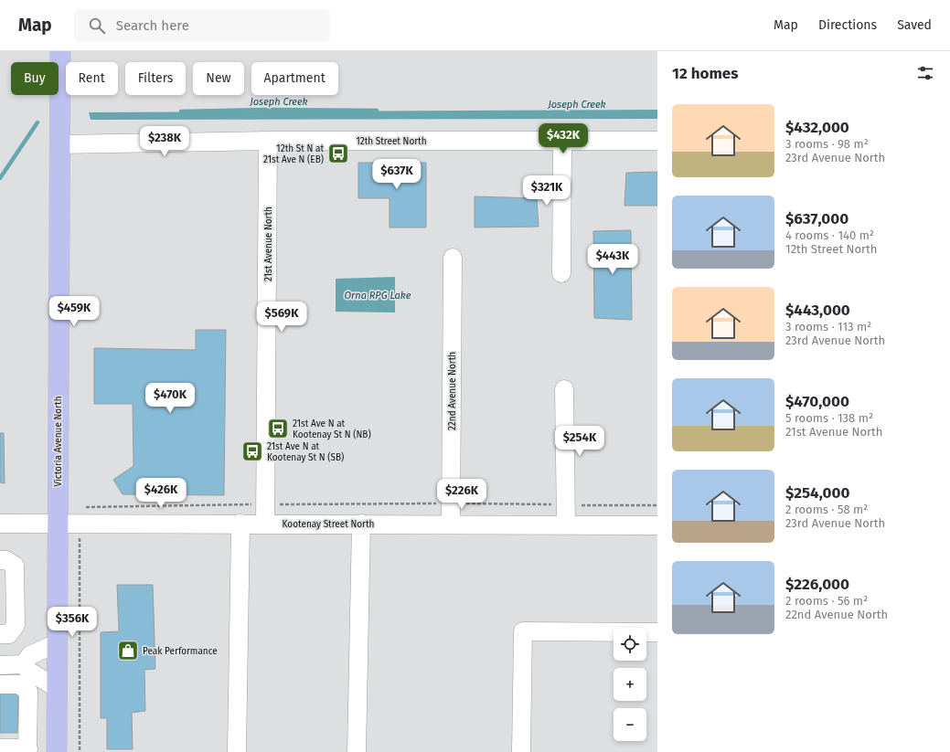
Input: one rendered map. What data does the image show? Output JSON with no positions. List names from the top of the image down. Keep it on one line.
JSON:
{"streets":{"main road":["Victoria Avenue North"],"street":["12th Street North","21st Avenue North","22nd Avenue North","Kootenay Street North"]},"crossings":[["12th Street North","21st Avenue North"],["12th Street North","Victoria Avenue North"],["21st Avenue North","Kootenay Street North"],["22nd Avenue North","Kootenay Street North"],["Victoria Avenue North","Kootenay Street North"]],"water":["Joseph Creek","Orna RPG Lake"],"places":{"bus stop":["12th St N at 21st Ave N (EB)","21st Ave N at Kootenay St N (NB)","21st Ave N at Kootenay St N (SB)"],"shop":["Peak Performance"]},"page":{"header":"Map","search":"Search here","nav":["Map","Directions","Saved"],"heading":"12 homes","chip":["Buy","Rent","Filters","New","Apartment"],"list":[{"name":"$432,000","note":"3 rooms · 98 m² · 23rd Avenue North"},{"name":"$637,000","note":"4 rooms · 140 m² · 12th Street North"},{"name":"$443,000","note":"3 rooms · 113 m² · 23rd Avenue North"},{"name":"$470,000","note":"5 rooms · 138 m² · 21st Avenue North"},{"name":"$254,000","note":"2 rooms · 58 m² · 23rd Avenue North"},{"name":"$226,000","note":"2 rooms · 56 m² · 22nd Avenue North"}],"price":["$432K","$238K","$637K","$321K","$443K","$459K","$569K","$470K","$254K","$426K","$226K","$356K"],"map_buttons":["+","−"]}}
